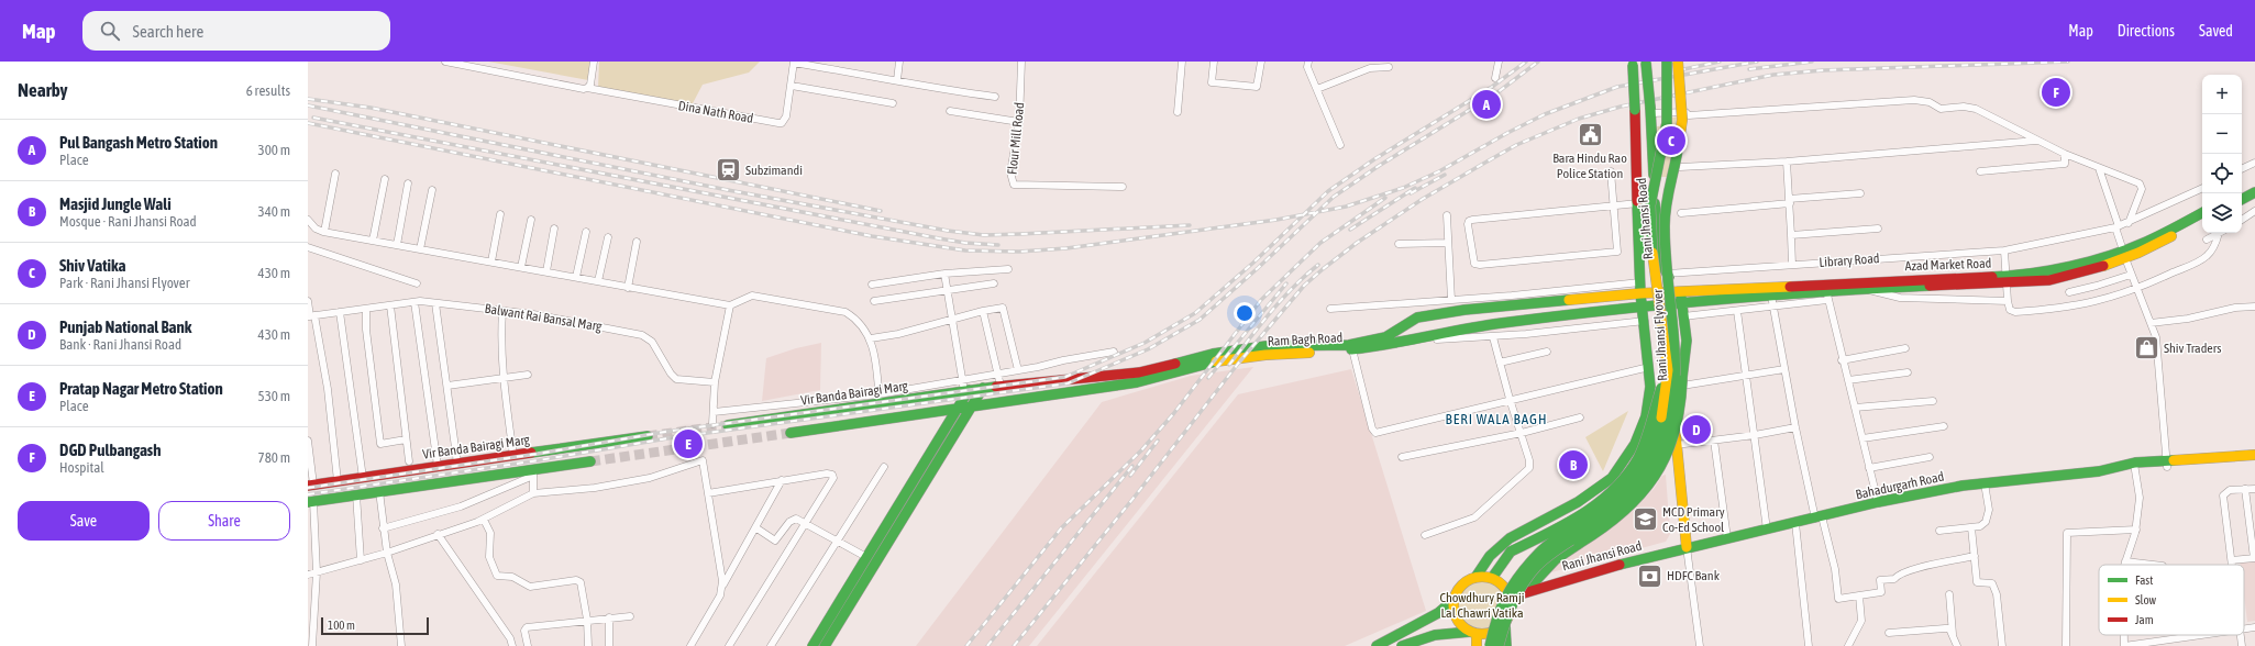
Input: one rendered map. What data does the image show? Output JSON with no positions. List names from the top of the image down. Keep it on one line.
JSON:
{"streets":{"main road":["Rani Jhansi Road","Azad Market Road","Rani Jhansi Flyover","Ram Bagh Road","Vir Banda Bairagi Marg","Bahadurgarh Road"],"street":["Dina Nath Road","Flour Mill Road","Library Road","Balwant Rai Bansal Marg"]},"crossings":[["Rani Jhansi Road","Library Road"],["Rani Jhansi Road","Azad Market Road"],["Rani Jhansi Road","Ram Bagh Road"],["Rani Jhansi Road","Bahadurgarh Road"],["Azad Market Road","Ram Bagh Road"],["Ram Bagh Road","Vir Banda Bairagi Marg"]],"districts":["BERI WALA BAGH"],"parks":["Chowdhury Ramji Lal Chawri Vatika"],"places":{"public building":["Bara Hindu Rao Police Station"],"station":["Subzimandi"],"shop":["Shiv Traders"],"school or university":["MCD Primary Co-Ed School"],"bank":["HDFC Bank"]},"legend":["Fast","Slow","Jam"],"scale_bar":"100 m","page":{"header":"Map","search":"Search here","nav":["Map","Directions","Saved"],"heading":["Nearby","6 results"],"map_buttons":["+","−"],"pins":["F","A","C","D","E","B"],"list":[{"mark":"A","name":"Pul Bangash Metro Station","note":"Place","value":"300 m"},{"mark":"B","name":"Masjid Jungle Wali","note":"Mosque · Rani Jhansi Road","value":"340 m"},{"mark":"C","name":"Shiv Vatika","note":"Park · Rani Jhansi Flyover","value":"430 m"},{"mark":"D","name":"Punjab National Bank","note":"Bank · Rani Jhansi Road","value":"430 m"},{"mark":"E","name":"Pratap Nagar Metro Station","note":"Place","value":"530 m"},{"mark":"F","name":"DGD Pulbangash","note":"Hospital","value":"780 m"}],"buttons":["Save","Share"],"scale":"100 m"}}
